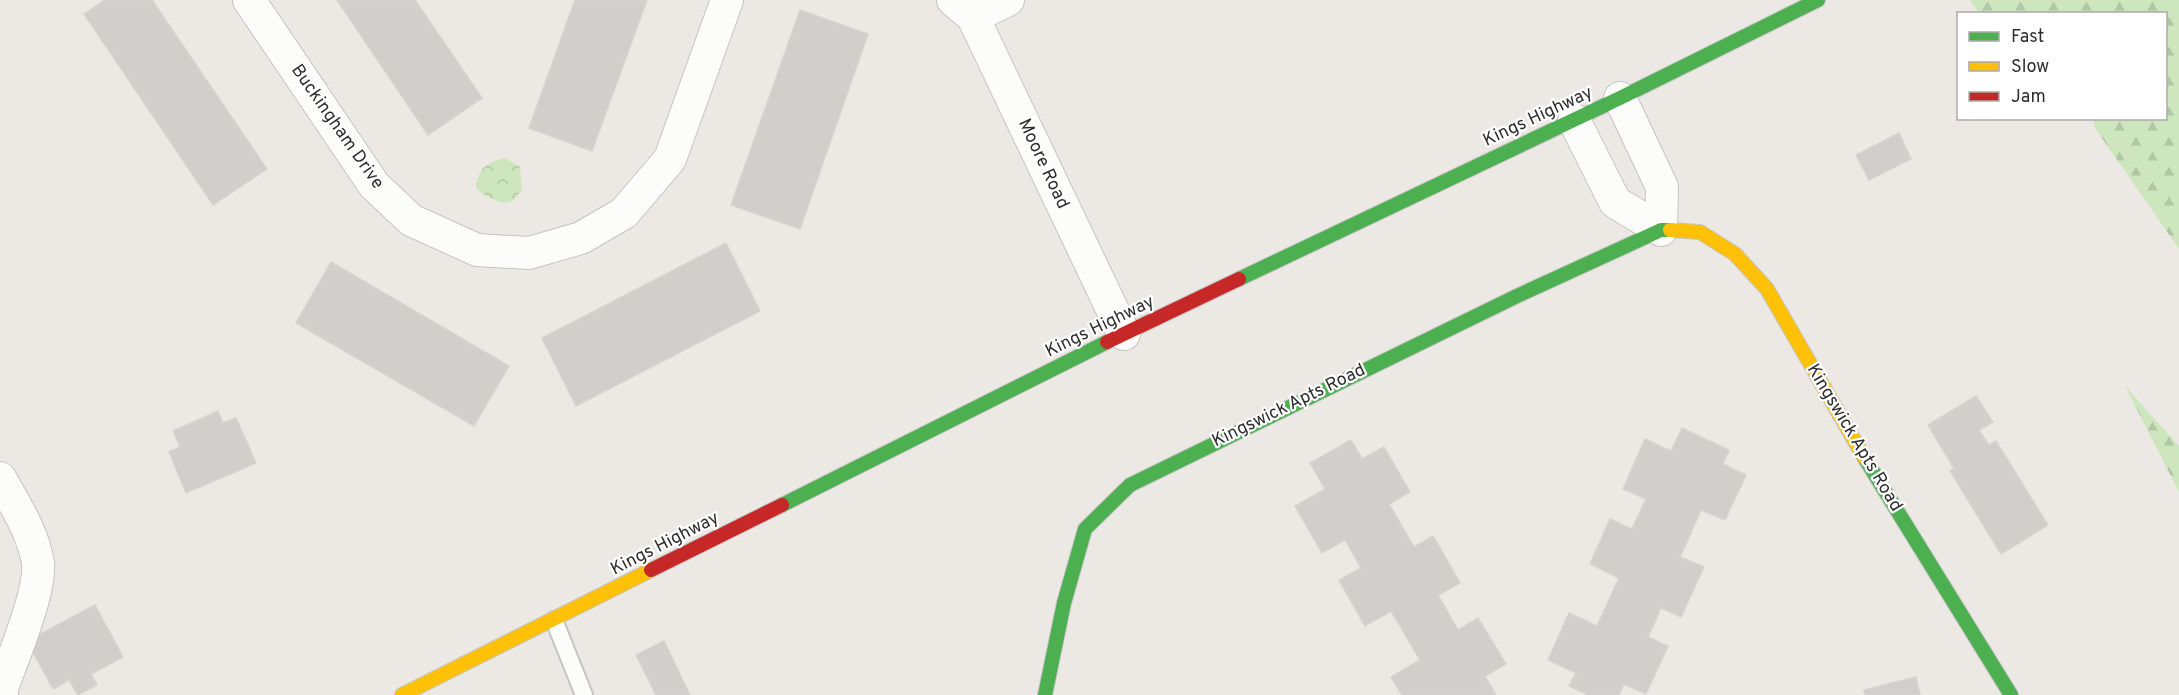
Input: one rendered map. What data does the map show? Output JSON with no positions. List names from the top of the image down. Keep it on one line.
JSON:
{"streets":{"main road":["Kings Highway","Kingswick Apts Road"],"street":["Buckingham Drive","Moore Road"]},"crossings":[["Kings Highway","Moore Road"],["Kings Highway","Kingswick Apts Road"]],"legend":["Fast","Slow","Jam"]}
